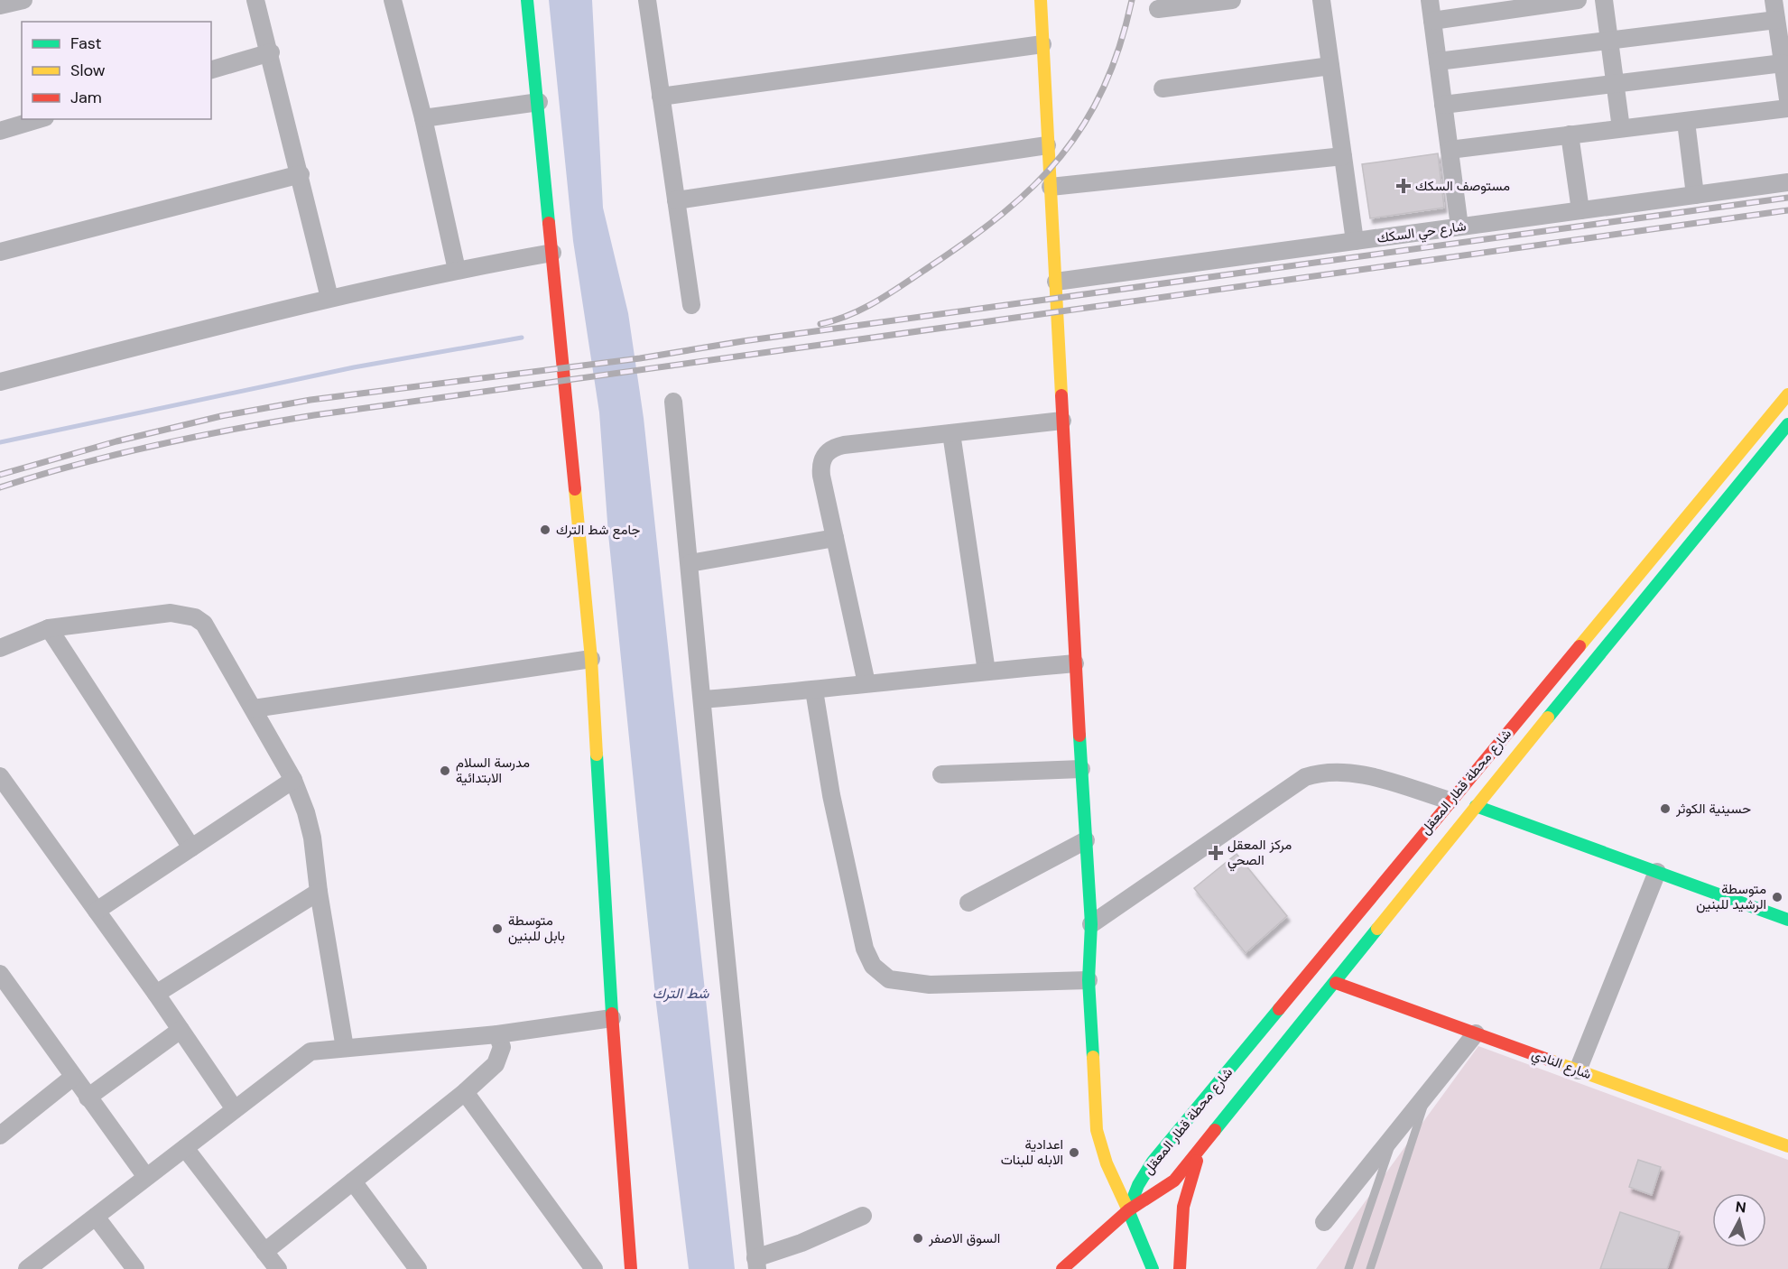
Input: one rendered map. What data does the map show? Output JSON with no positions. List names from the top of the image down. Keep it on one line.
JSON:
{"streets":{"street":["شارع حي السكك","شارع محطة قطار المعقل","شارع النادي"]},"crossings":[["شارع محطة قطار المعقل","شارع النادي"]],"water":["شط الترك"],"places":{"health":["مستوصف السكك","مركز المعقل الصحي"],"other":["جامع شط الترك","مدرسة السلام الابتدائية","حسينية الكوثر","متوسطة الرشيد للبنين","متوسطة بابل للبنين","اعدادية الابله للبنات","السوق الاصفر"]},"legend":["Fast","Slow","Jam"],"north":"top"}
